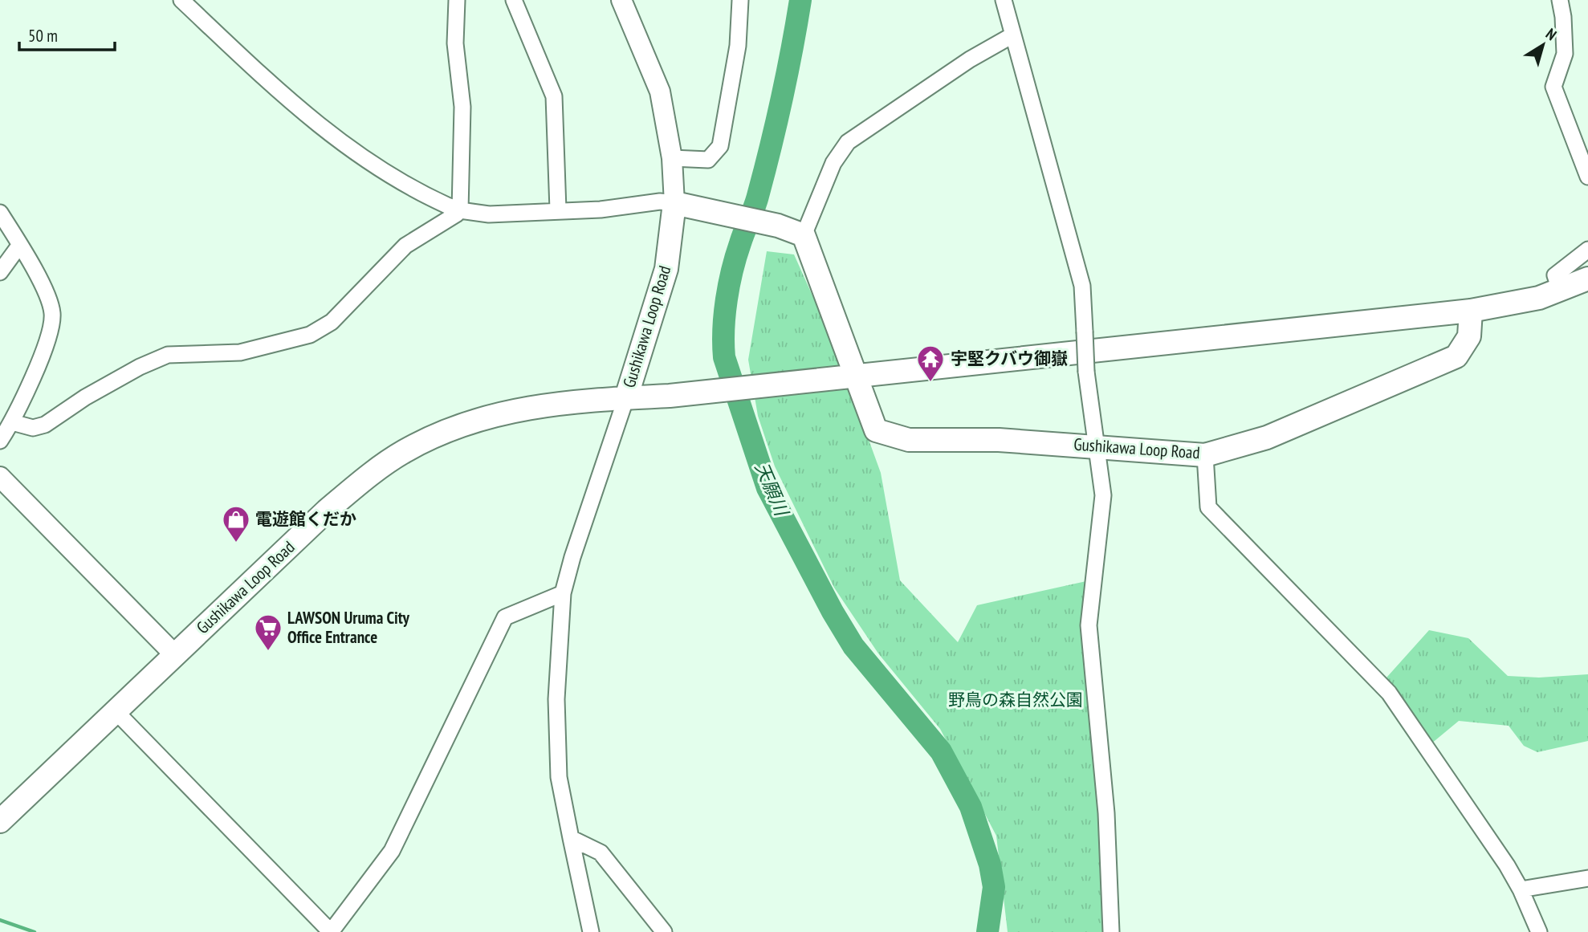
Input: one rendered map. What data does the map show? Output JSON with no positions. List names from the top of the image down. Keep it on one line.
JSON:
{"streets":{"main road":["Gushikawa Loop Road"]},"water":["天願川"],"parks":["野鳥の森自然公園"],"places":{"temple":["宇堅クバウ御嶽"],"shop":["電遊館くだか"],"supermarket":["LAWSON Uruma City Office Entrance"]},"scale_bar":"50 m","north":"top right"}
